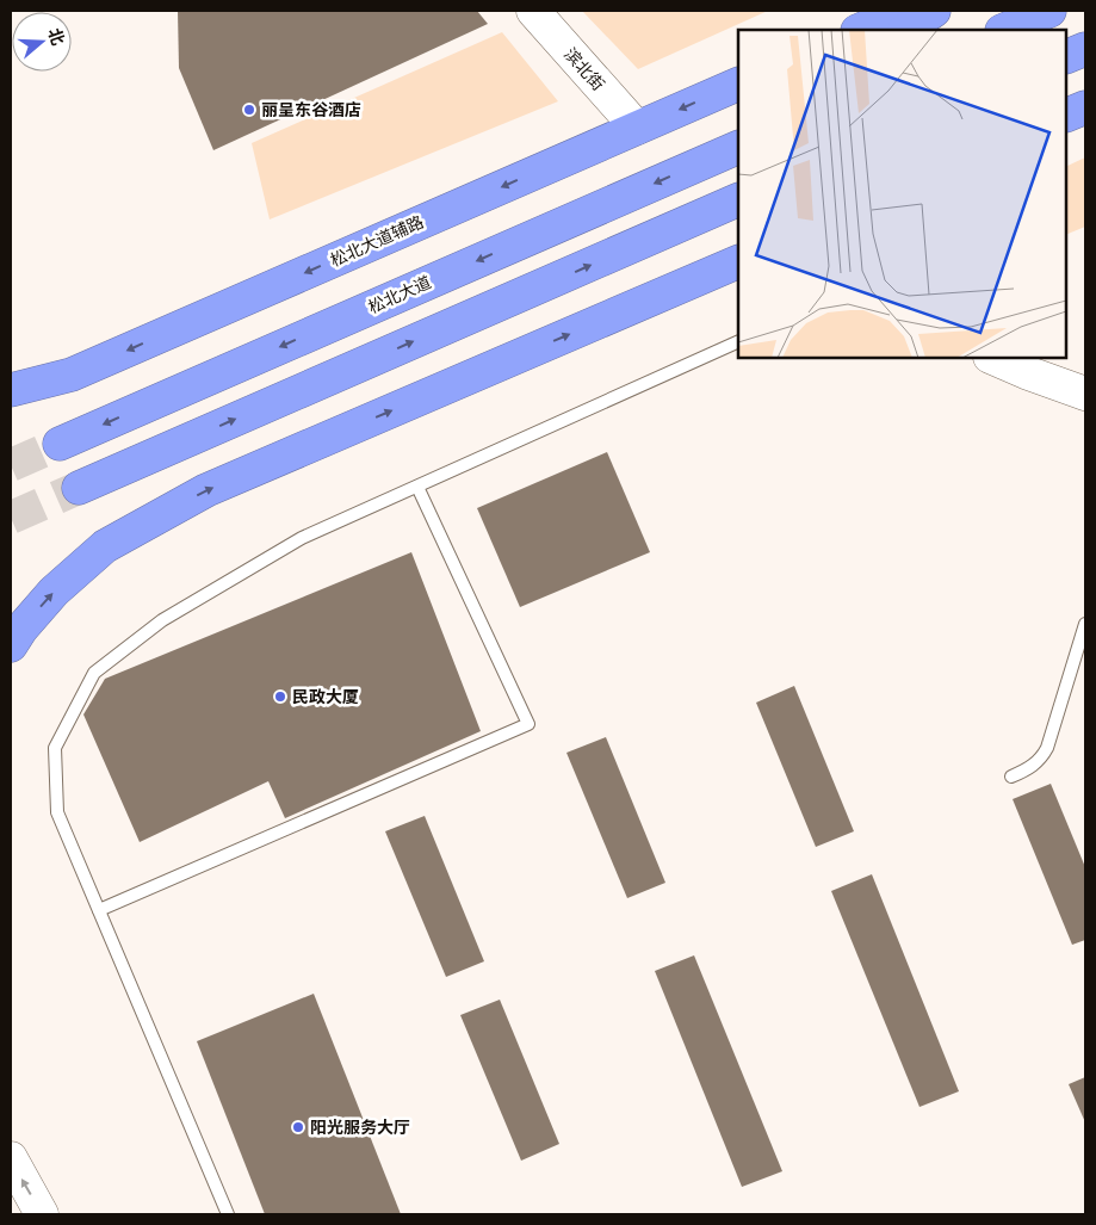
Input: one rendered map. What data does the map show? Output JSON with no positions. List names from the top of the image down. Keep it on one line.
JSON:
{"streets":{"highway":["松北大道辅路","松北大道"],"street":["滨北街"]},"crossings":[["滨北街","松北大道辅路"]],"places":["丽呈东谷酒店","民政大厦","阳光服务大厅"],"north":"right"}
